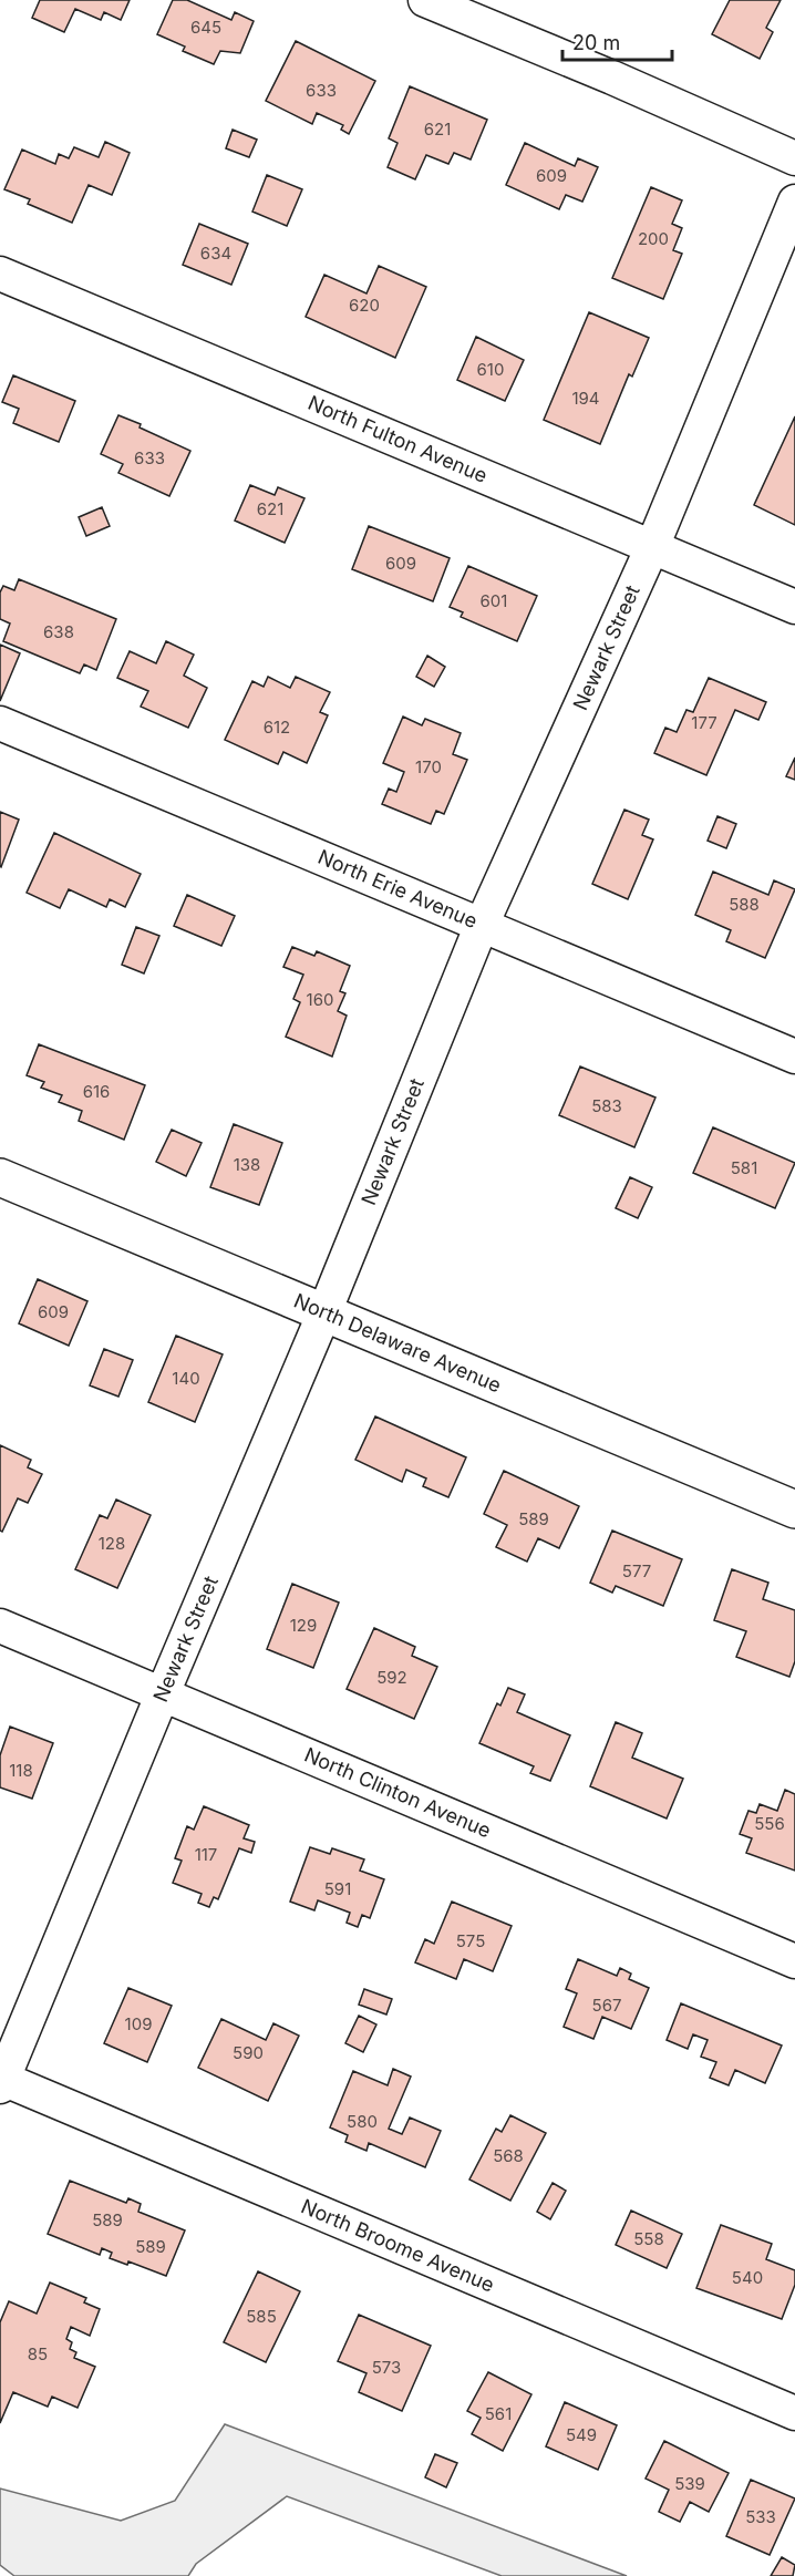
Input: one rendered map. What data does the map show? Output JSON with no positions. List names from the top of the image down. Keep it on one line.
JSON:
{"streets":{"street":["North Fulton Avenue","Newark Street","North Erie Avenue","North Delaware Avenue","North Clinton Avenue","North Broome Avenue"]},"crossings":[["North Fulton Avenue","Newark Street"],["Newark Street","North Erie Avenue"],["Newark Street","North Delaware Avenue"],["Newark Street","North Clinton Avenue"],["Newark Street","North Broome Avenue"]],"house_numbers":["645","633","621","609","200","634","620","610","194","633","621","609","601","638","177","612","170","588","160","616","583","138","581","609","140","589","128","577","129","592","118","556","117","591","575","567","109","590","580","568","589","558","589","540","585","85","573","561","549","539","533"],"scale_bar":"20 m"}
